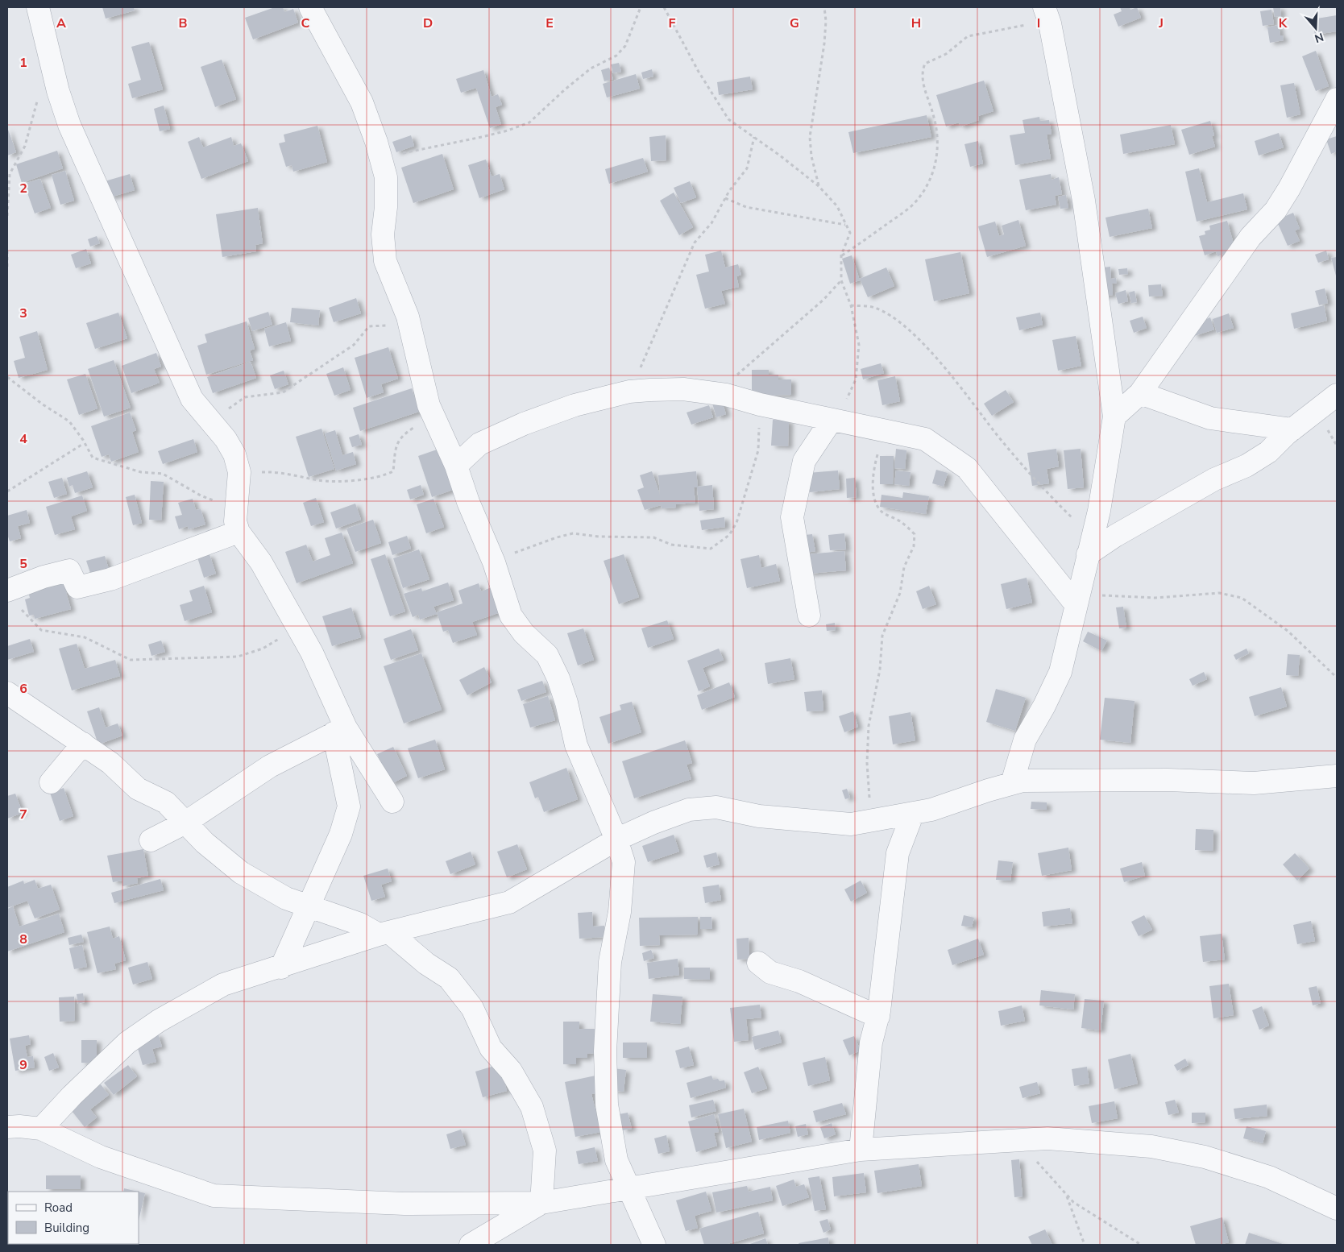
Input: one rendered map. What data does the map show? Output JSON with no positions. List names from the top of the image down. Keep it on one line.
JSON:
{"legend":["Road","Building"],"north":"bottom","grid":{"columns":["A","B","C","D","E","F","G","H","I","J","K"],"rows":["1","2","3","4","5","6","7","8","9"]}}
